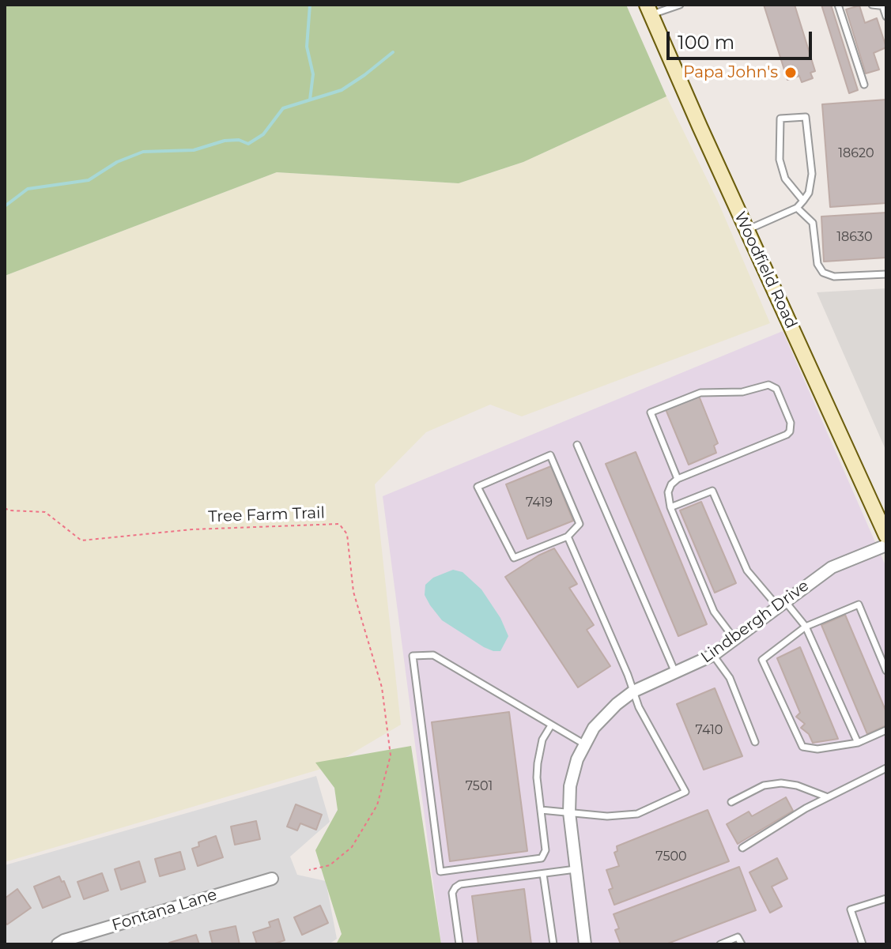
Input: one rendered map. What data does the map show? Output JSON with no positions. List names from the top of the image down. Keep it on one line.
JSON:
{"streets":{"main road":["Woodfield Road"],"street":["Lindbergh Drive","Fontana Lane"],"path":["Tree Farm Trail"]},"places":["Papa John's"],"house_numbers":["18620","18630","7419","7410","7501","7500"],"scale_bar":"100 m"}
